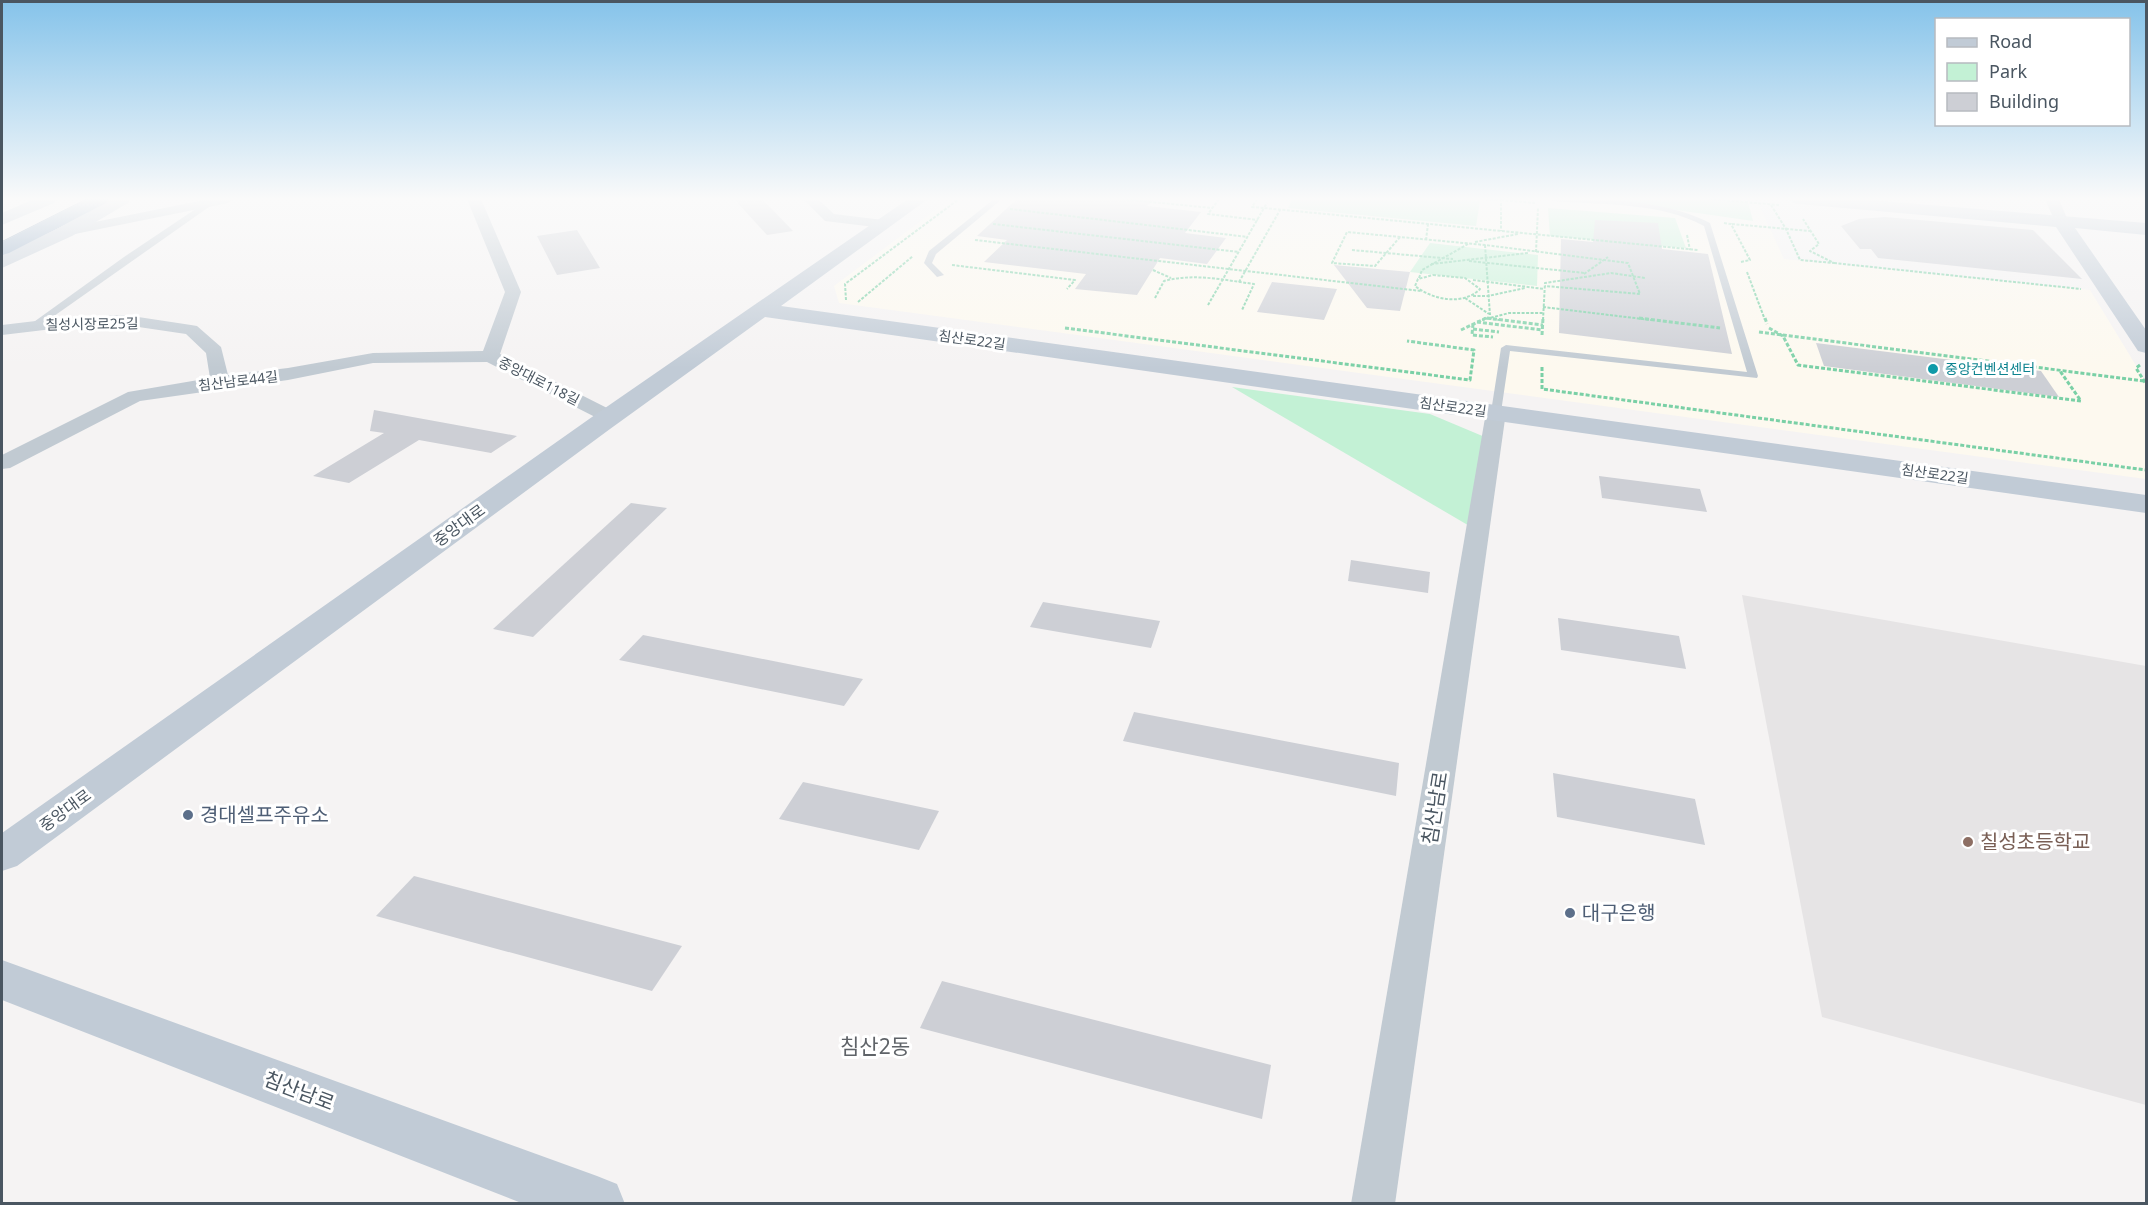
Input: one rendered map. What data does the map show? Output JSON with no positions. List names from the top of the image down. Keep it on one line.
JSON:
{"streets":{"street":["칠성시장로25길","침산로22길","침산남로44길","중앙대로118길","중앙대로","침산남로"]},"crossings":[["칠성시장로25길","침산남로44길"],["침산로22길","중앙대로"],["침산로22길","침산남로"],["침산남로44길","중앙대로118길"],["중앙대로118길","중앙대로"]],"districts":["침산2동"],"places":["중앙컨벤션센터","경대셀프주유소","칠성초등학교","대구은행"],"legend":["Road","Park","Building"]}
